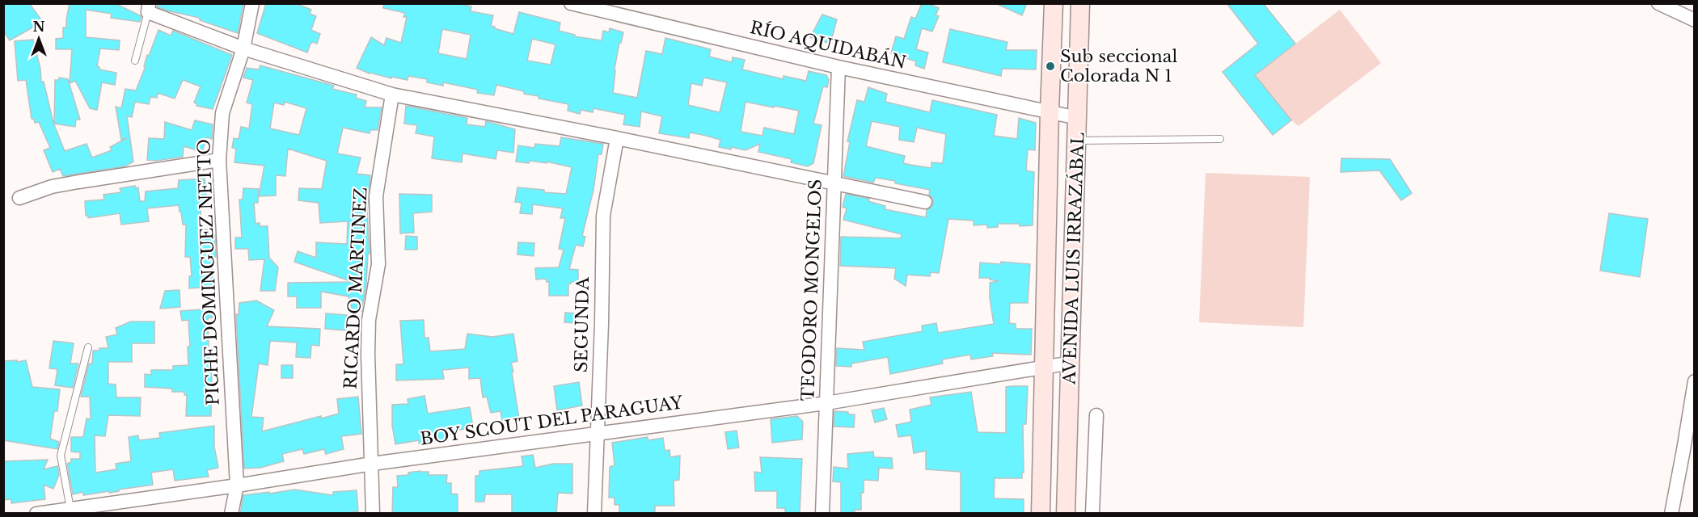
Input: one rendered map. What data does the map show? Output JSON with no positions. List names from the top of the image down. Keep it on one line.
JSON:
{"streets":{"main road":["AVENIDA LUIS IRRAZÁBAL"],"street":["RÍO AQUIDABÁN","PICHE DOMINGUEZ NETTO","RICARDO MARTINEZ","TEODORO MONGELOS","SEGUNDA","BOY SCOUT DEL PARAGUAY"]},"crossings":[["RÍO AQUIDABÁN","AVENIDA LUIS IRRAZÁBAL"],["RÍO AQUIDABÁN","TEODORO MONGELOS"],["AVENIDA LUIS IRRAZÁBAL","BOY SCOUT DEL PARAGUAY"],["PICHE DOMINGUEZ NETTO","BOY SCOUT DEL PARAGUAY"],["RICARDO MARTINEZ","BOY SCOUT DEL PARAGUAY"],["TEODORO MONGELOS","BOY SCOUT DEL PARAGUAY"],["SEGUNDA","BOY SCOUT DEL PARAGUAY"]],"places":["Sub seccional Colorada N 1"],"north":"top"}
